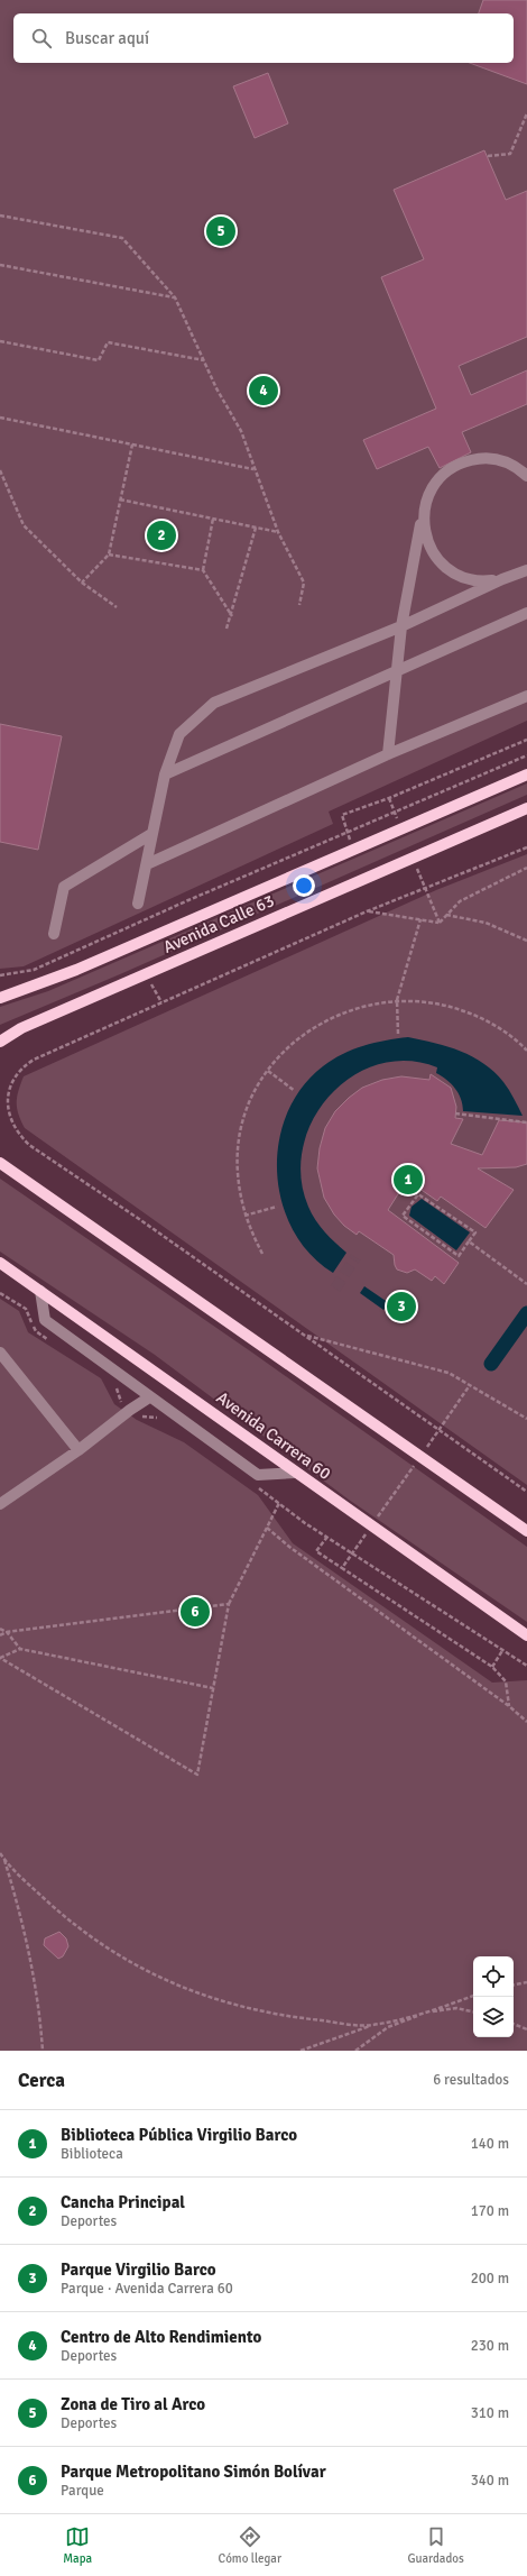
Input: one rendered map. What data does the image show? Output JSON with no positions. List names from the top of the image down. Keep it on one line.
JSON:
{"streets":{"main road":["Avenida Calle 63","Avenida Carrera 60"]},"page":{"search":"Buscar aquí","pins":["5","4","2","1","3","6"],"heading":["Cerca","6 resultados"],"list":[{"mark":"1","name":"Biblioteca Pública Virgilio Barco","note":"Biblioteca","value":"140 m"},{"mark":"2","name":"Cancha Principal","note":"Deportes","value":"170 m"},{"mark":"3","name":"Parque Virgilio Barco","note":"Parque · Avenida Carrera 60","value":"200 m"},{"mark":"4","name":"Centro de Alto Rendimiento","note":"Deportes","value":"230 m"},{"mark":"5","name":"Zona de Tiro al Arco","note":"Deportes","value":"310 m"},{"mark":"6","name":"Parque Metropolitano Simón Bolívar","note":"Parque","value":"340 m"}],"nav":["Mapa","Cómo llegar","Guardados"]}}
